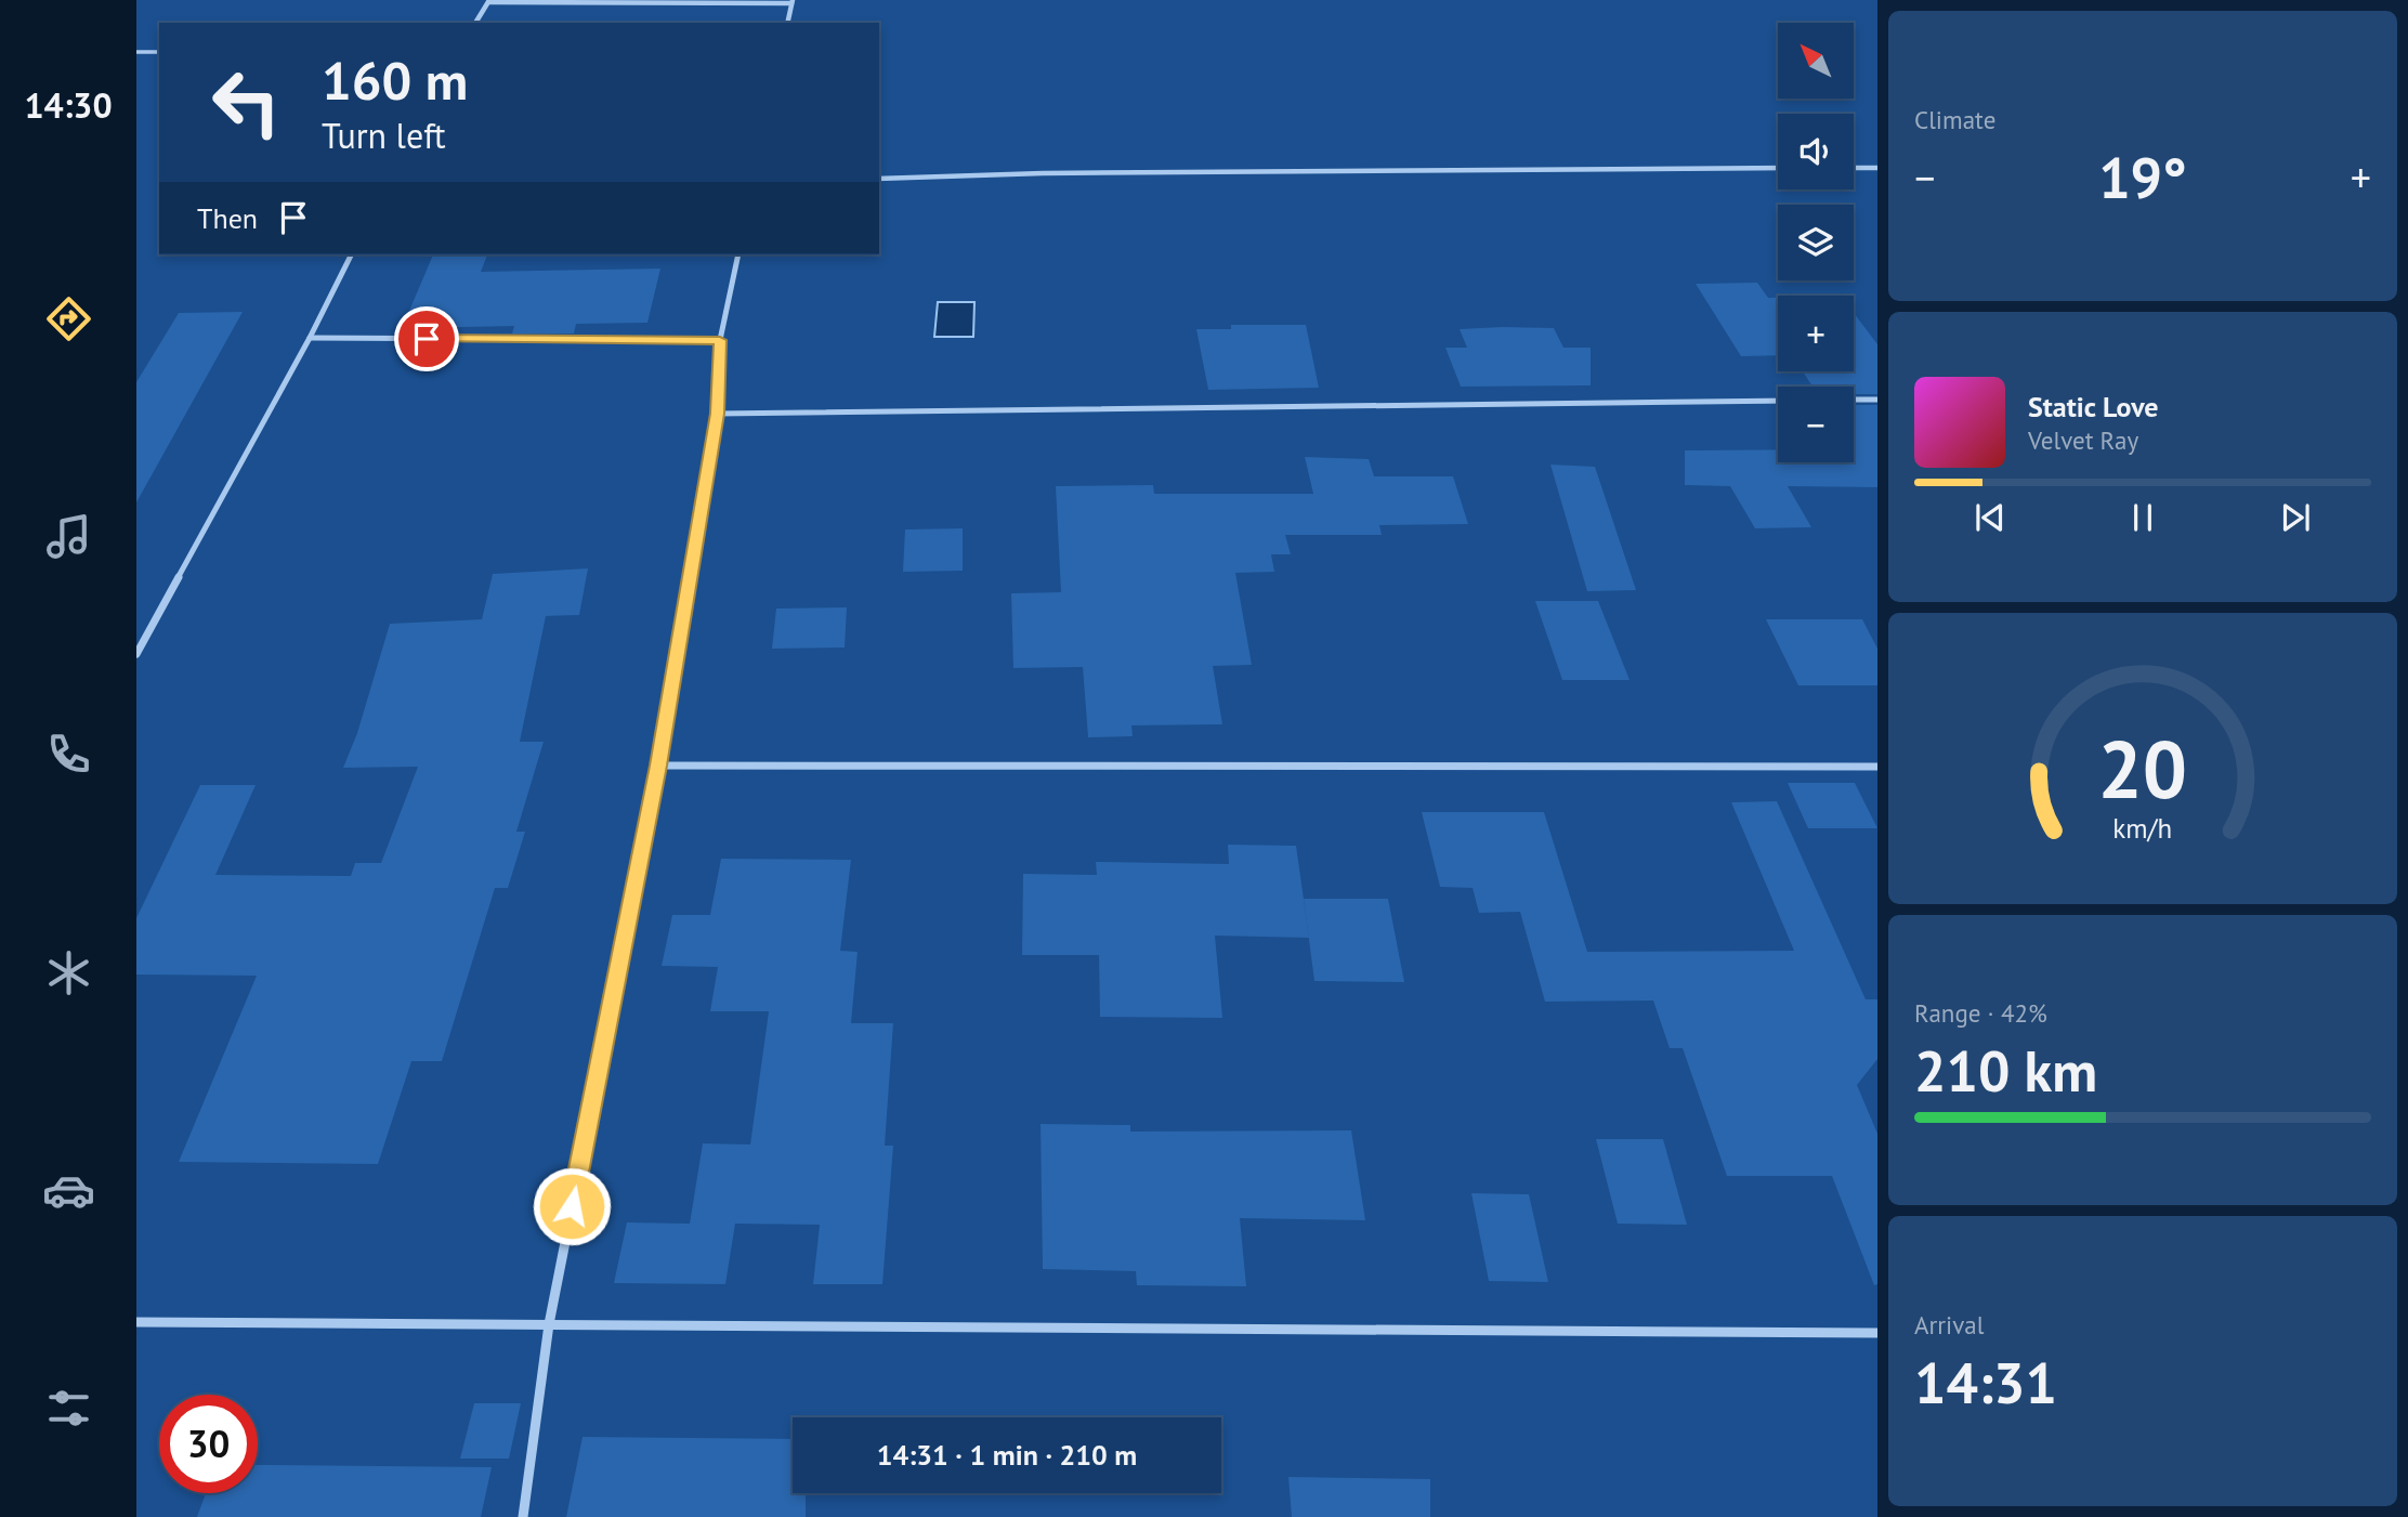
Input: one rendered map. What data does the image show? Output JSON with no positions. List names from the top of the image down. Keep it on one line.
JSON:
{"north":"top left","page":{"tabs":"14:30","tile":["Climate",["Range · 42%","210 km"],["Arrival","14:31"]],"map_buttons":["+","−"],"turn":["160 m","Turn left"],"heat":["−","19°","+"],"then":"Then","song":["Static Love","Velvet Ray"],"limit":"30","trip":"14:31 · 1 min · 210 m","gauge":["20","km/h"]}}
